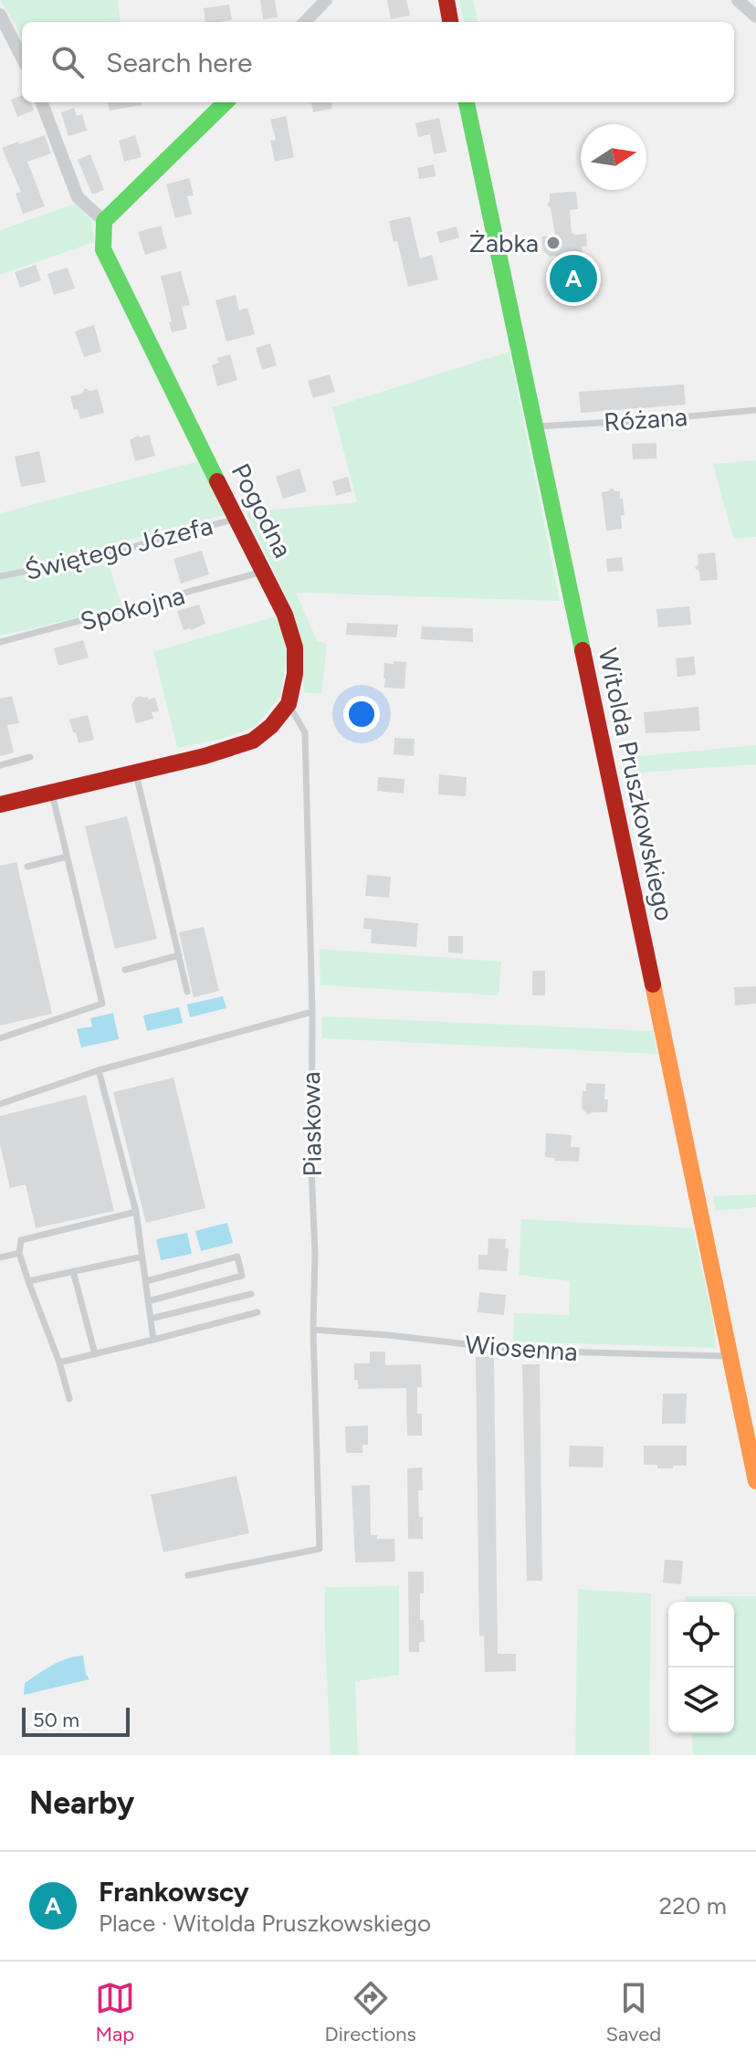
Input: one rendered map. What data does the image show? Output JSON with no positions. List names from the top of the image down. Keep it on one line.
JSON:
{"streets":{"street":["Pogodna","Witolda Pruszkowskiego"],"lane":["Różana","Świętego Józefa","Spokojna","Piaskowa","Wiosenna"]},"crossings":[["Różana","Witolda Pruszkowskiego"],["Pogodna","Świętego Józefa"],["Pogodna","Spokojna"],["Pogodna","Piaskowa"],["Witolda Pruszkowskiego","Wiosenna"],["Piaskowa","Wiosenna"]],"places":["Żabka"],"scale_bar":"50 m","north":"right","page":{"search":"Search here","pins":"A","scale":"50 m","heading":"Nearby","list":[{"mark":"A","name":"Frankowscy","note":"Place · Witolda Pruszkowskiego","value":"220 m"}],"nav":["Map","Directions","Saved"]}}
